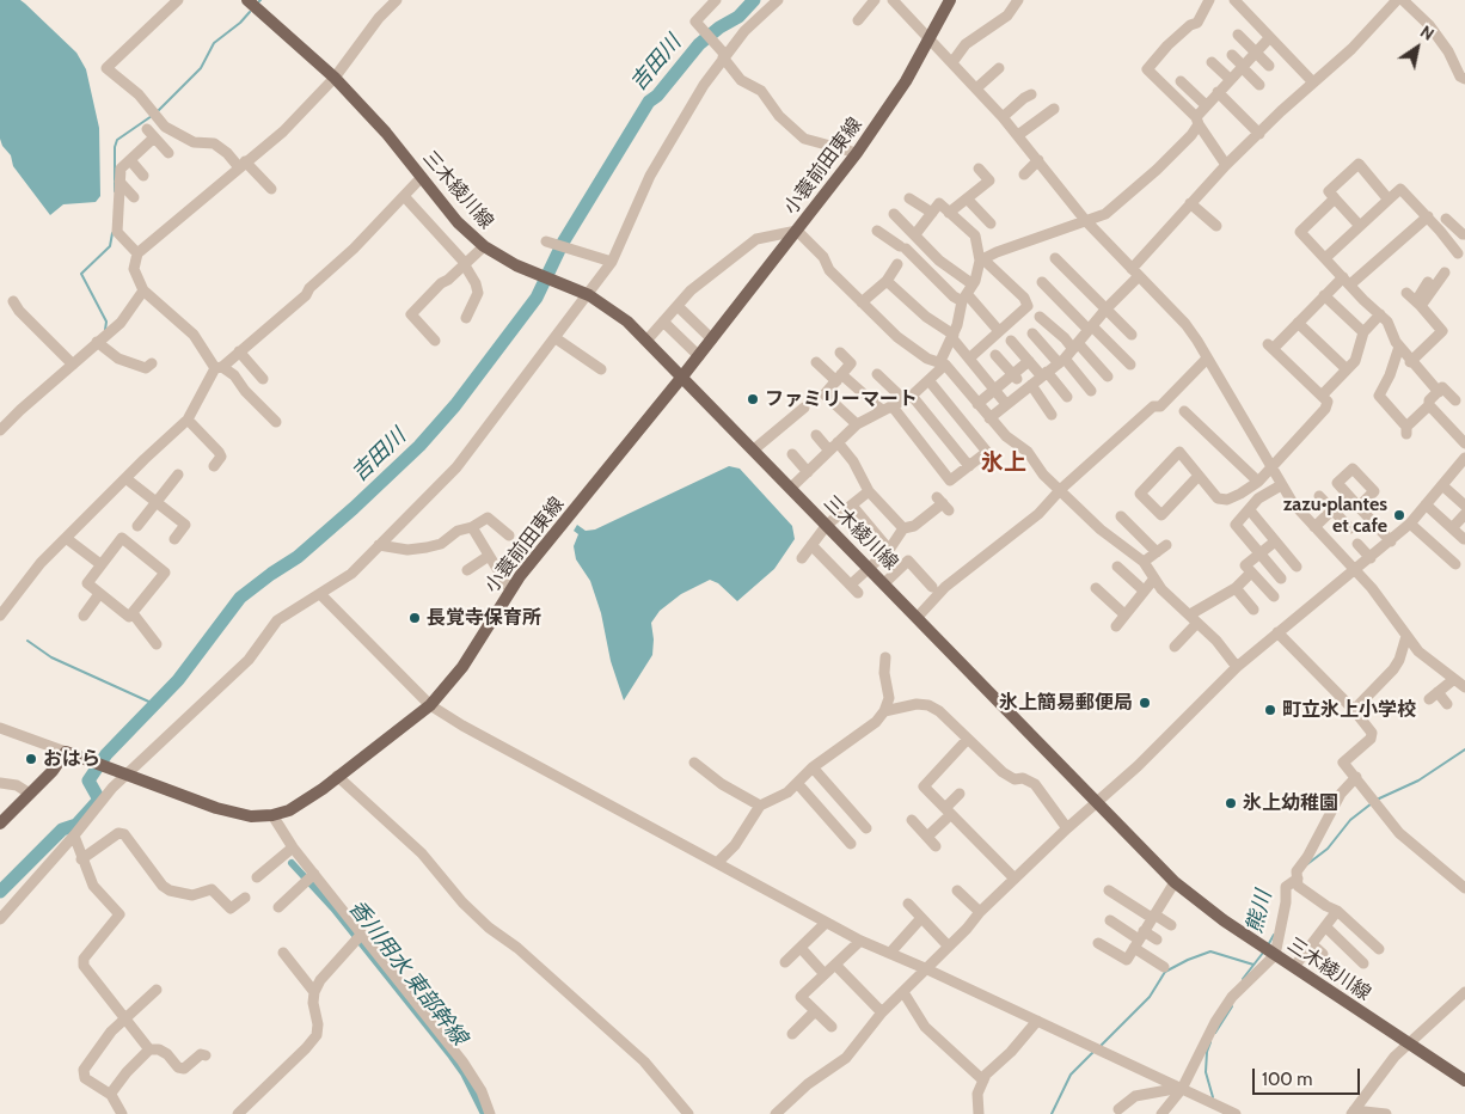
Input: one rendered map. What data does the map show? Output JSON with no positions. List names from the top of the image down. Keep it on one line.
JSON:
{"streets":{"main road":["小蓑前田東線","三木綾川線"]},"crossings":[["小蓑前田東線","三木綾川線"]],"districts":["氷上"],"water":["吉田川","熊川","香川用水 東部幹線"],"places":["ファミリーマート","zazu•plantes et cafe","長覚寺保育所","氷上簡易郵便局","町立氷上小学校","おはら","氷上幼稚園"],"scale_bar":"100 m","north":"top right"}
